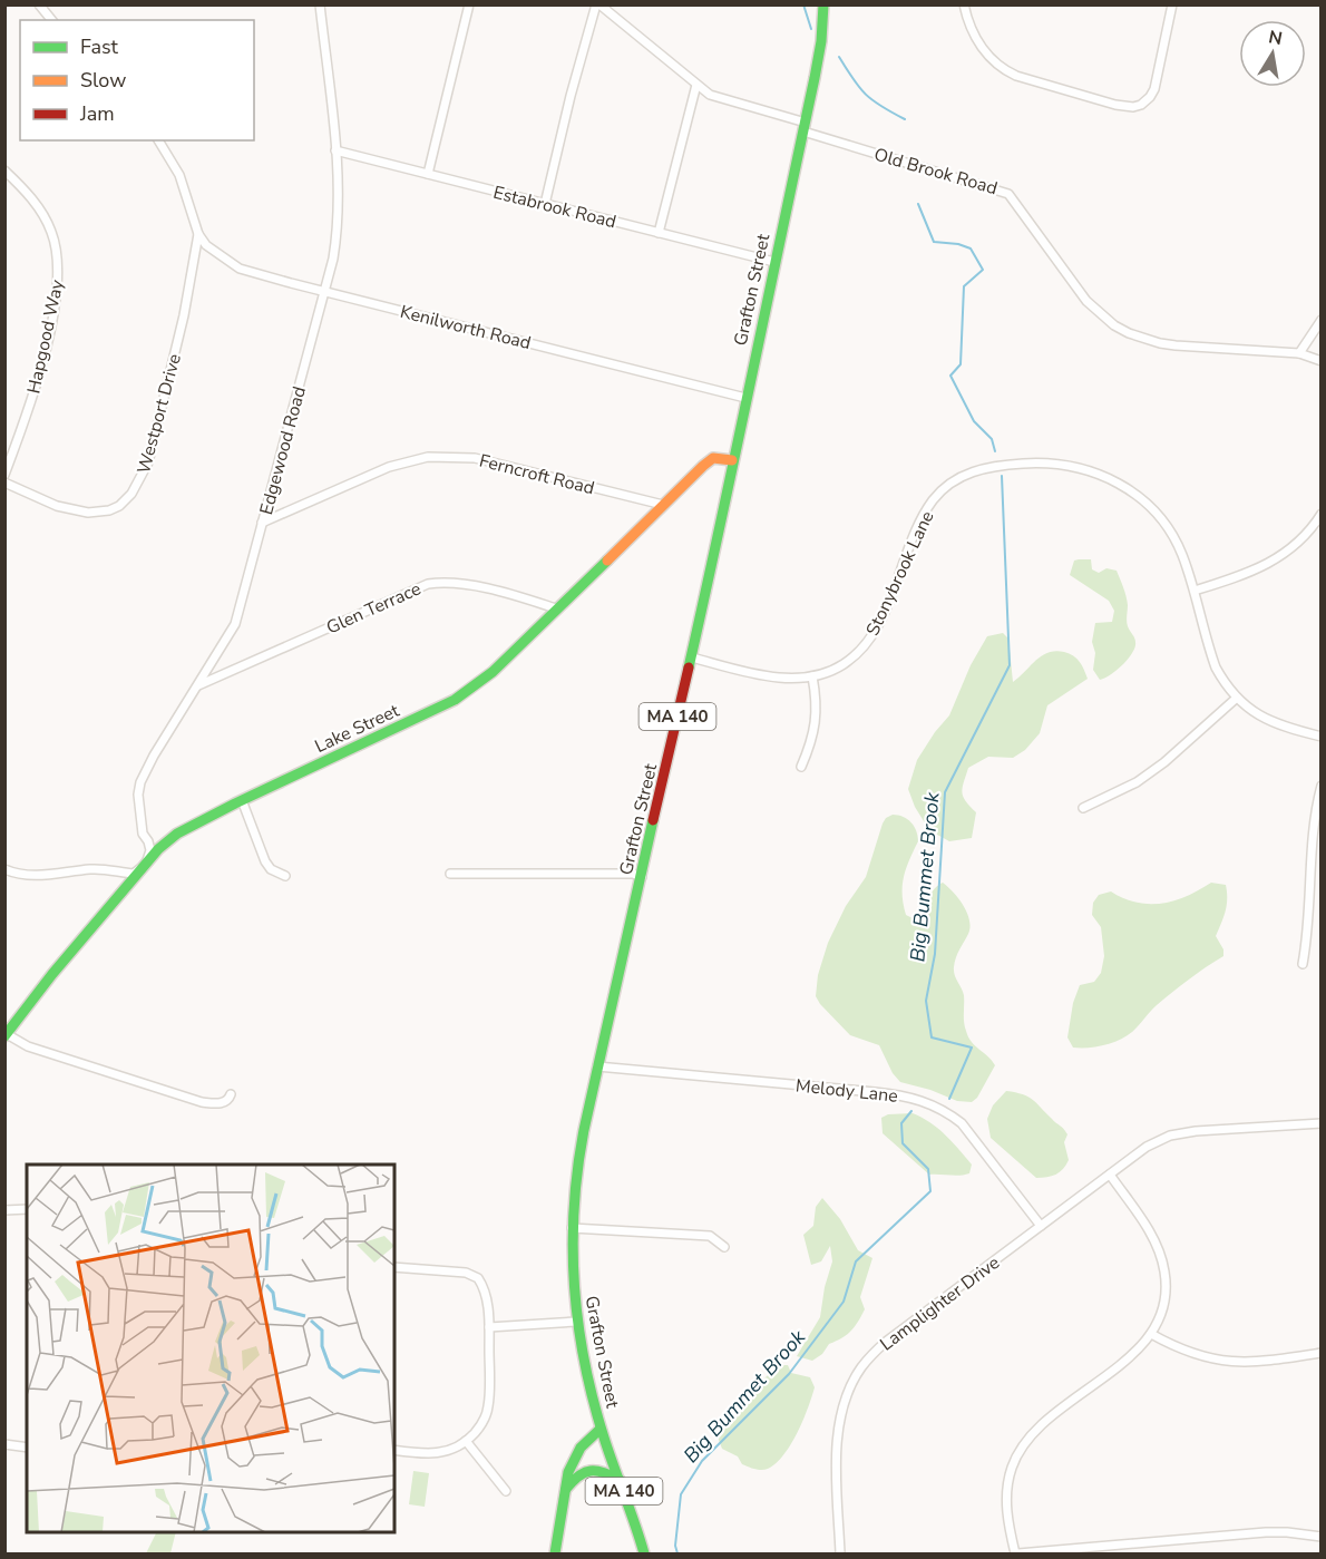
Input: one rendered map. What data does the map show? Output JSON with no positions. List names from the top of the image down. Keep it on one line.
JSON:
{"streets":{"main road":["Grafton Street","MA 140","Lake Street"],"street":["Old Brook Road","Estabrook Road","Kenilworth Road","Hapgood Way","Westport Drive","Edgewood Road","Ferncroft Road","Stonybrook Lane","Glen Terrace","Melody Lane","Lamplighter Drive"]},"crossings":[["Old Brook Road","Grafton Street"],["Estabrook Road","Grafton Street"],["Estabrook Road","Edgewood Road"],["Grafton Street","Kenilworth Road"],["Grafton Street","Stonybrook Lane"],["Grafton Street","MA 140"],["Grafton Street","Lake Street"],["Grafton Street","Melody Lane"],["Kenilworth Road","Westport Drive"],["Kenilworth Road","Edgewood Road"],["Edgewood Road","Ferncroft Road"],["Edgewood Road","Glen Terrace"],["Edgewood Road","Lake Street"],["Ferncroft Road","Lake Street"],["Glen Terrace","Lake Street"],["Melody Lane","Lamplighter Drive"]],"water":["Big Bummet Brook"],"legend":["Fast","Slow","Jam"],"north":"top"}
